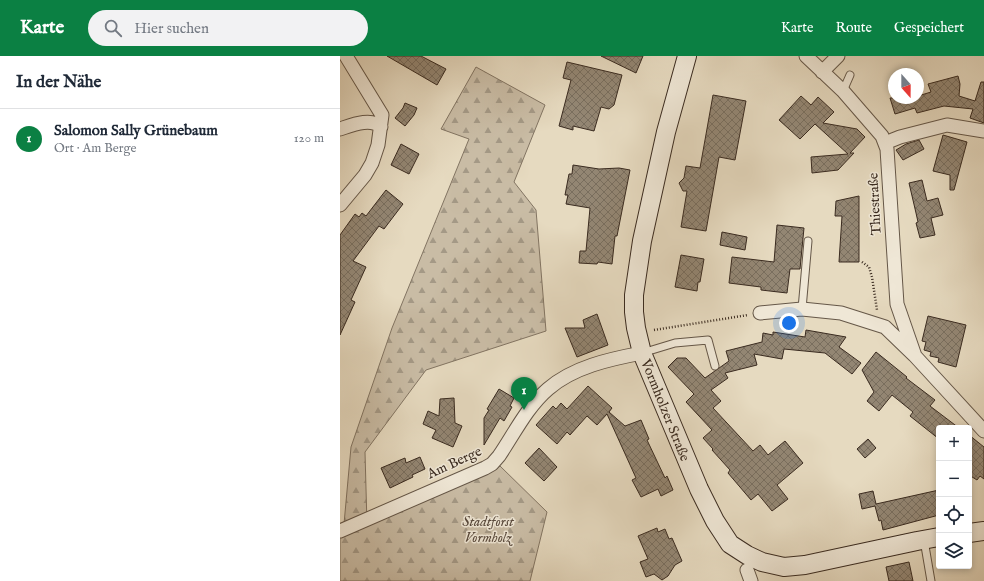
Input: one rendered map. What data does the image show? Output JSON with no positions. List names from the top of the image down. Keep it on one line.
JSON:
{"streets":{"main road":["Vormholzer Straße"],"street":["Thiestraße","Am Berge"]},"crossings":[["Vormholzer Straße","Am Berge"]],"parks":["Stadtforst Vormholz"],"north":"bottom","page":{"header":"Karte","search":"Hier suchen","nav":["Karte","Route","Gespeichert"],"heading":"In der Nähe","list":[{"mark":"1","name":"Salomon Sally Grünebaum","note":"Ort · Am Berge","value":"120 m"}],"pins":"1","map_buttons":["+","−"]}}
